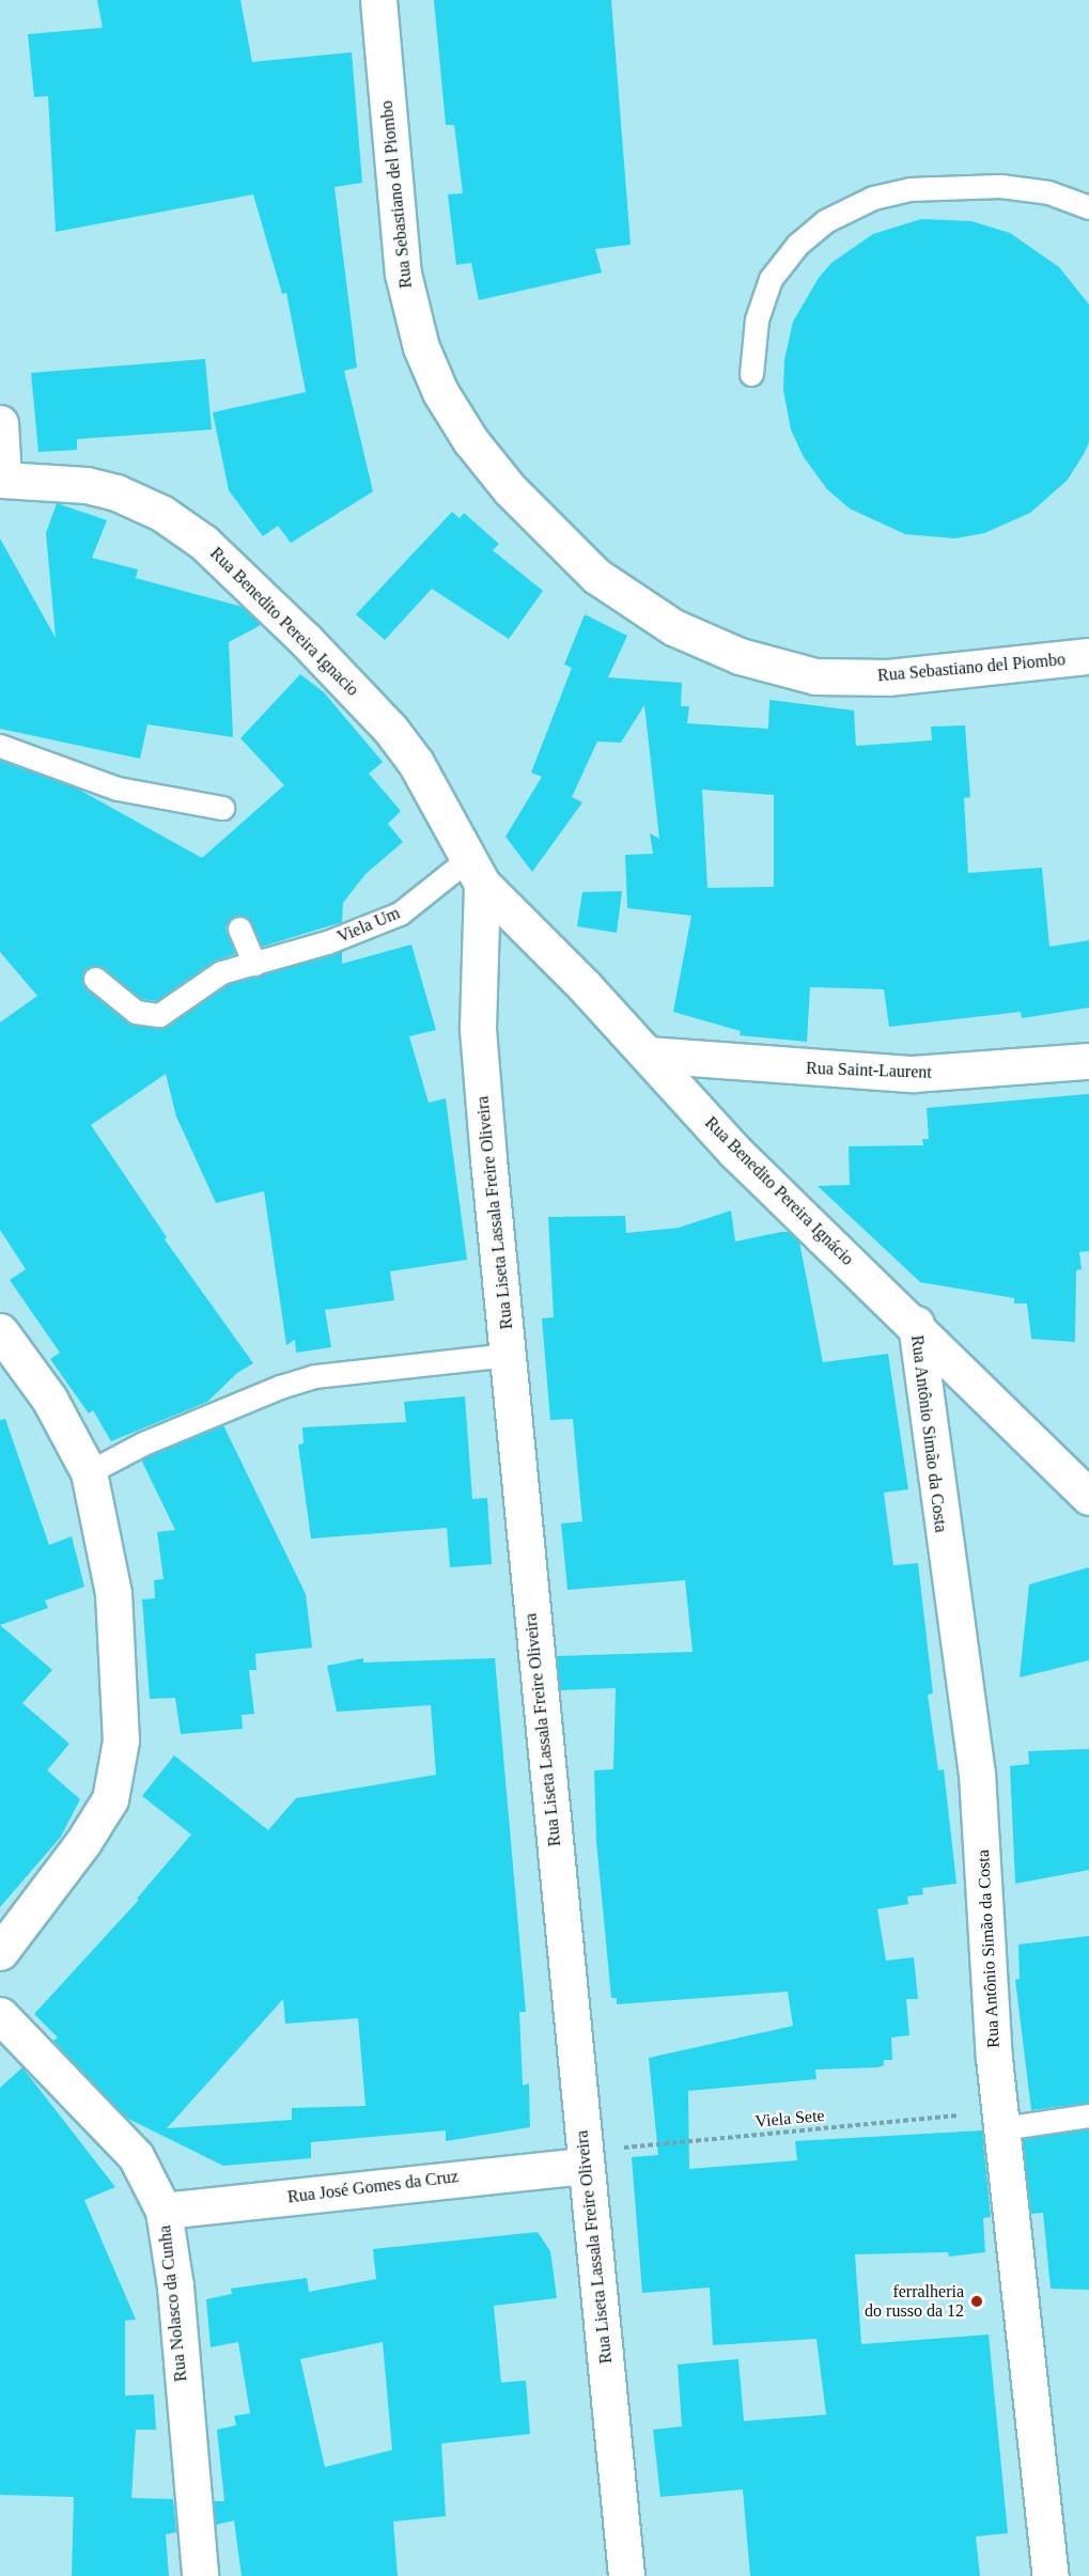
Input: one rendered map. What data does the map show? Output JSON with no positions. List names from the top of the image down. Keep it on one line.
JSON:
{"streets":{"street":["Rua Sebastiano del Piombo","Rua Benedito Pereira Ignacio","Rua Saint-Laurent","Rua Benedito Pereira Ignácio","Rua Liseta Lassala Freire Oliveira","Rua Antônio Simão da Costa","Rua José Gomes da Cruz","Rua Nolasco da Cunha"],"lane":["Viela Um"],"path":["Viela Sete"]},"crossings":[["Rua Benedito Pereira Ignacio","Viela Um"],["Rua Benedito Pereira Ignacio","Rua Benedito Pereira Ignácio"],["Rua Benedito Pereira Ignacio","Rua Liseta Lassala Freire Oliveira"],["Viela Um","Rua Benedito Pereira Ignácio"],["Viela Um","Rua Liseta Lassala Freire Oliveira"],["Rua Saint-Laurent","Rua Benedito Pereira Ignácio"],["Rua Benedito Pereira Ignácio","Rua Liseta Lassala Freire Oliveira"],["Rua Benedito Pereira Ignácio","Rua Antônio Simão da Costa"],["Rua Liseta Lassala Freire Oliveira","Viela Sete"],["Rua Liseta Lassala Freire Oliveira","Rua José Gomes da Cruz"],["Rua Antônio Simão da Costa","Viela Sete"],["Viela Sete","Rua José Gomes da Cruz"],["Rua José Gomes da Cruz","Rua Nolasco da Cunha"]],"places":["ferralheria do russo da 12"]}
